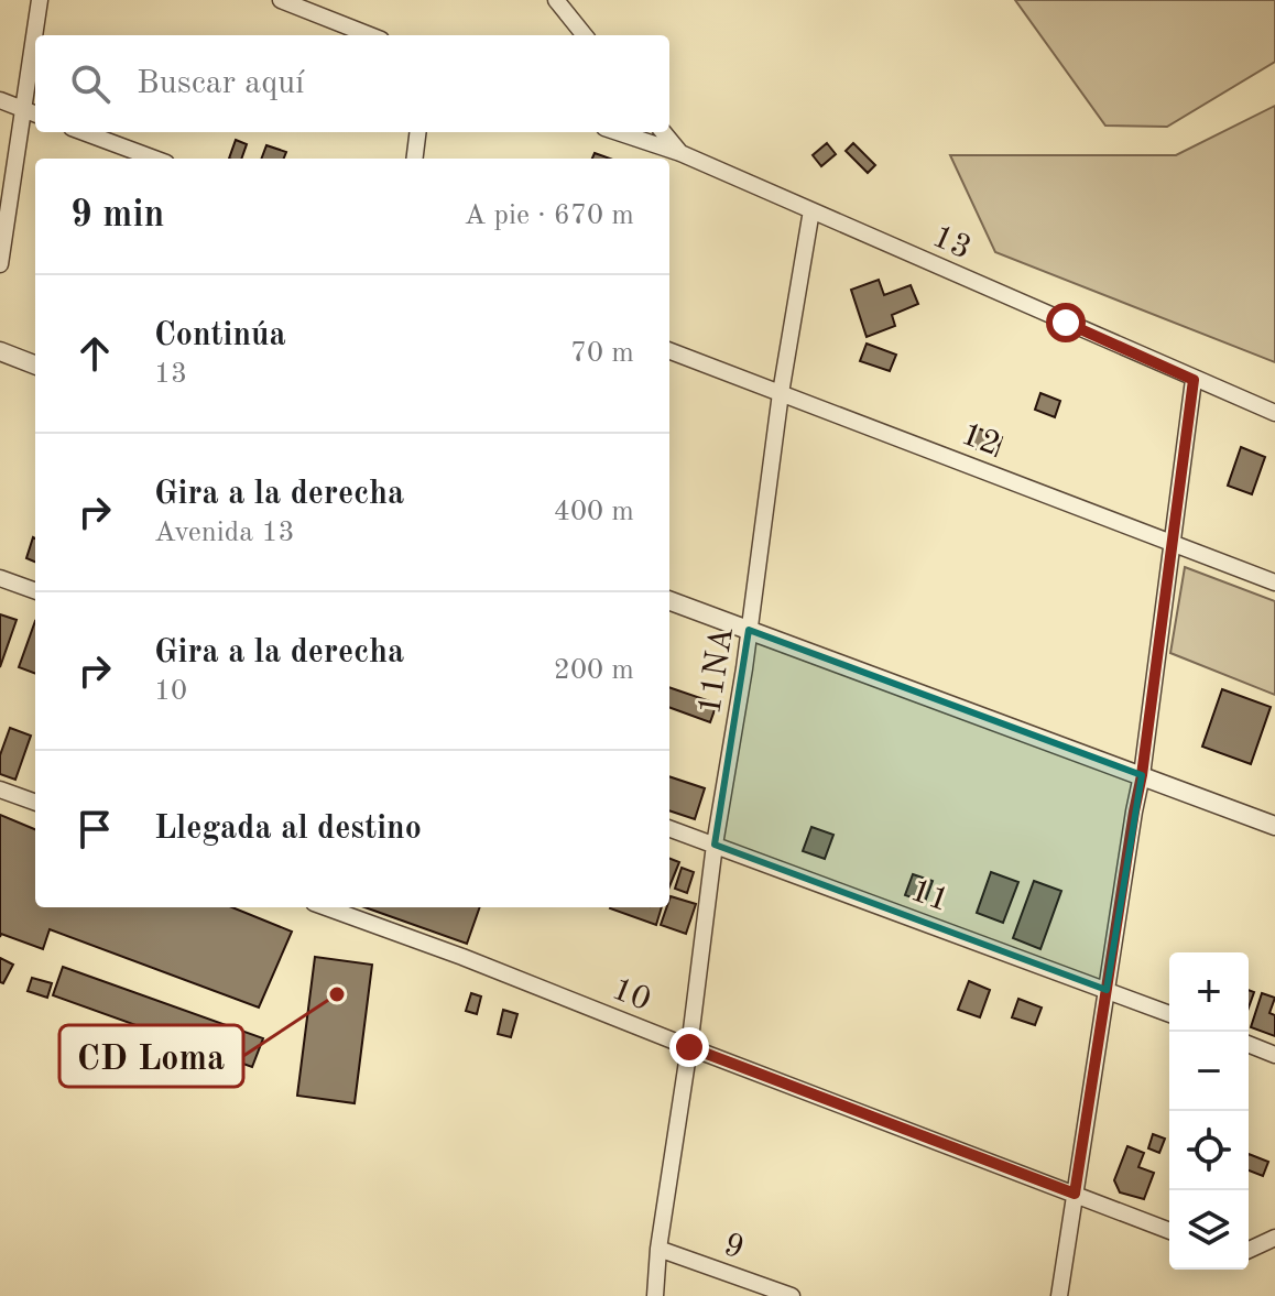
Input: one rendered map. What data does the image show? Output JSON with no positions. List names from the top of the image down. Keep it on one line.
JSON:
{"streets":{"street":["13","12","11NA","11","10","9"]},"crossings":[["13","11NA"],["12","11NA"],["11NA","11"],["11NA","10"],["11NA","9"]],"places":["CD Loma"],"page":{"search":"Buscar aquí","heading":["9 min","A pie · 670 m"],"list":[["Continúa","13","70 m"],["Gira a la derecha","Avenida 13","400 m"],["Gira a la derecha","10","200 m"],"Llegada al destino"],"map_buttons":["+","−"]}}
